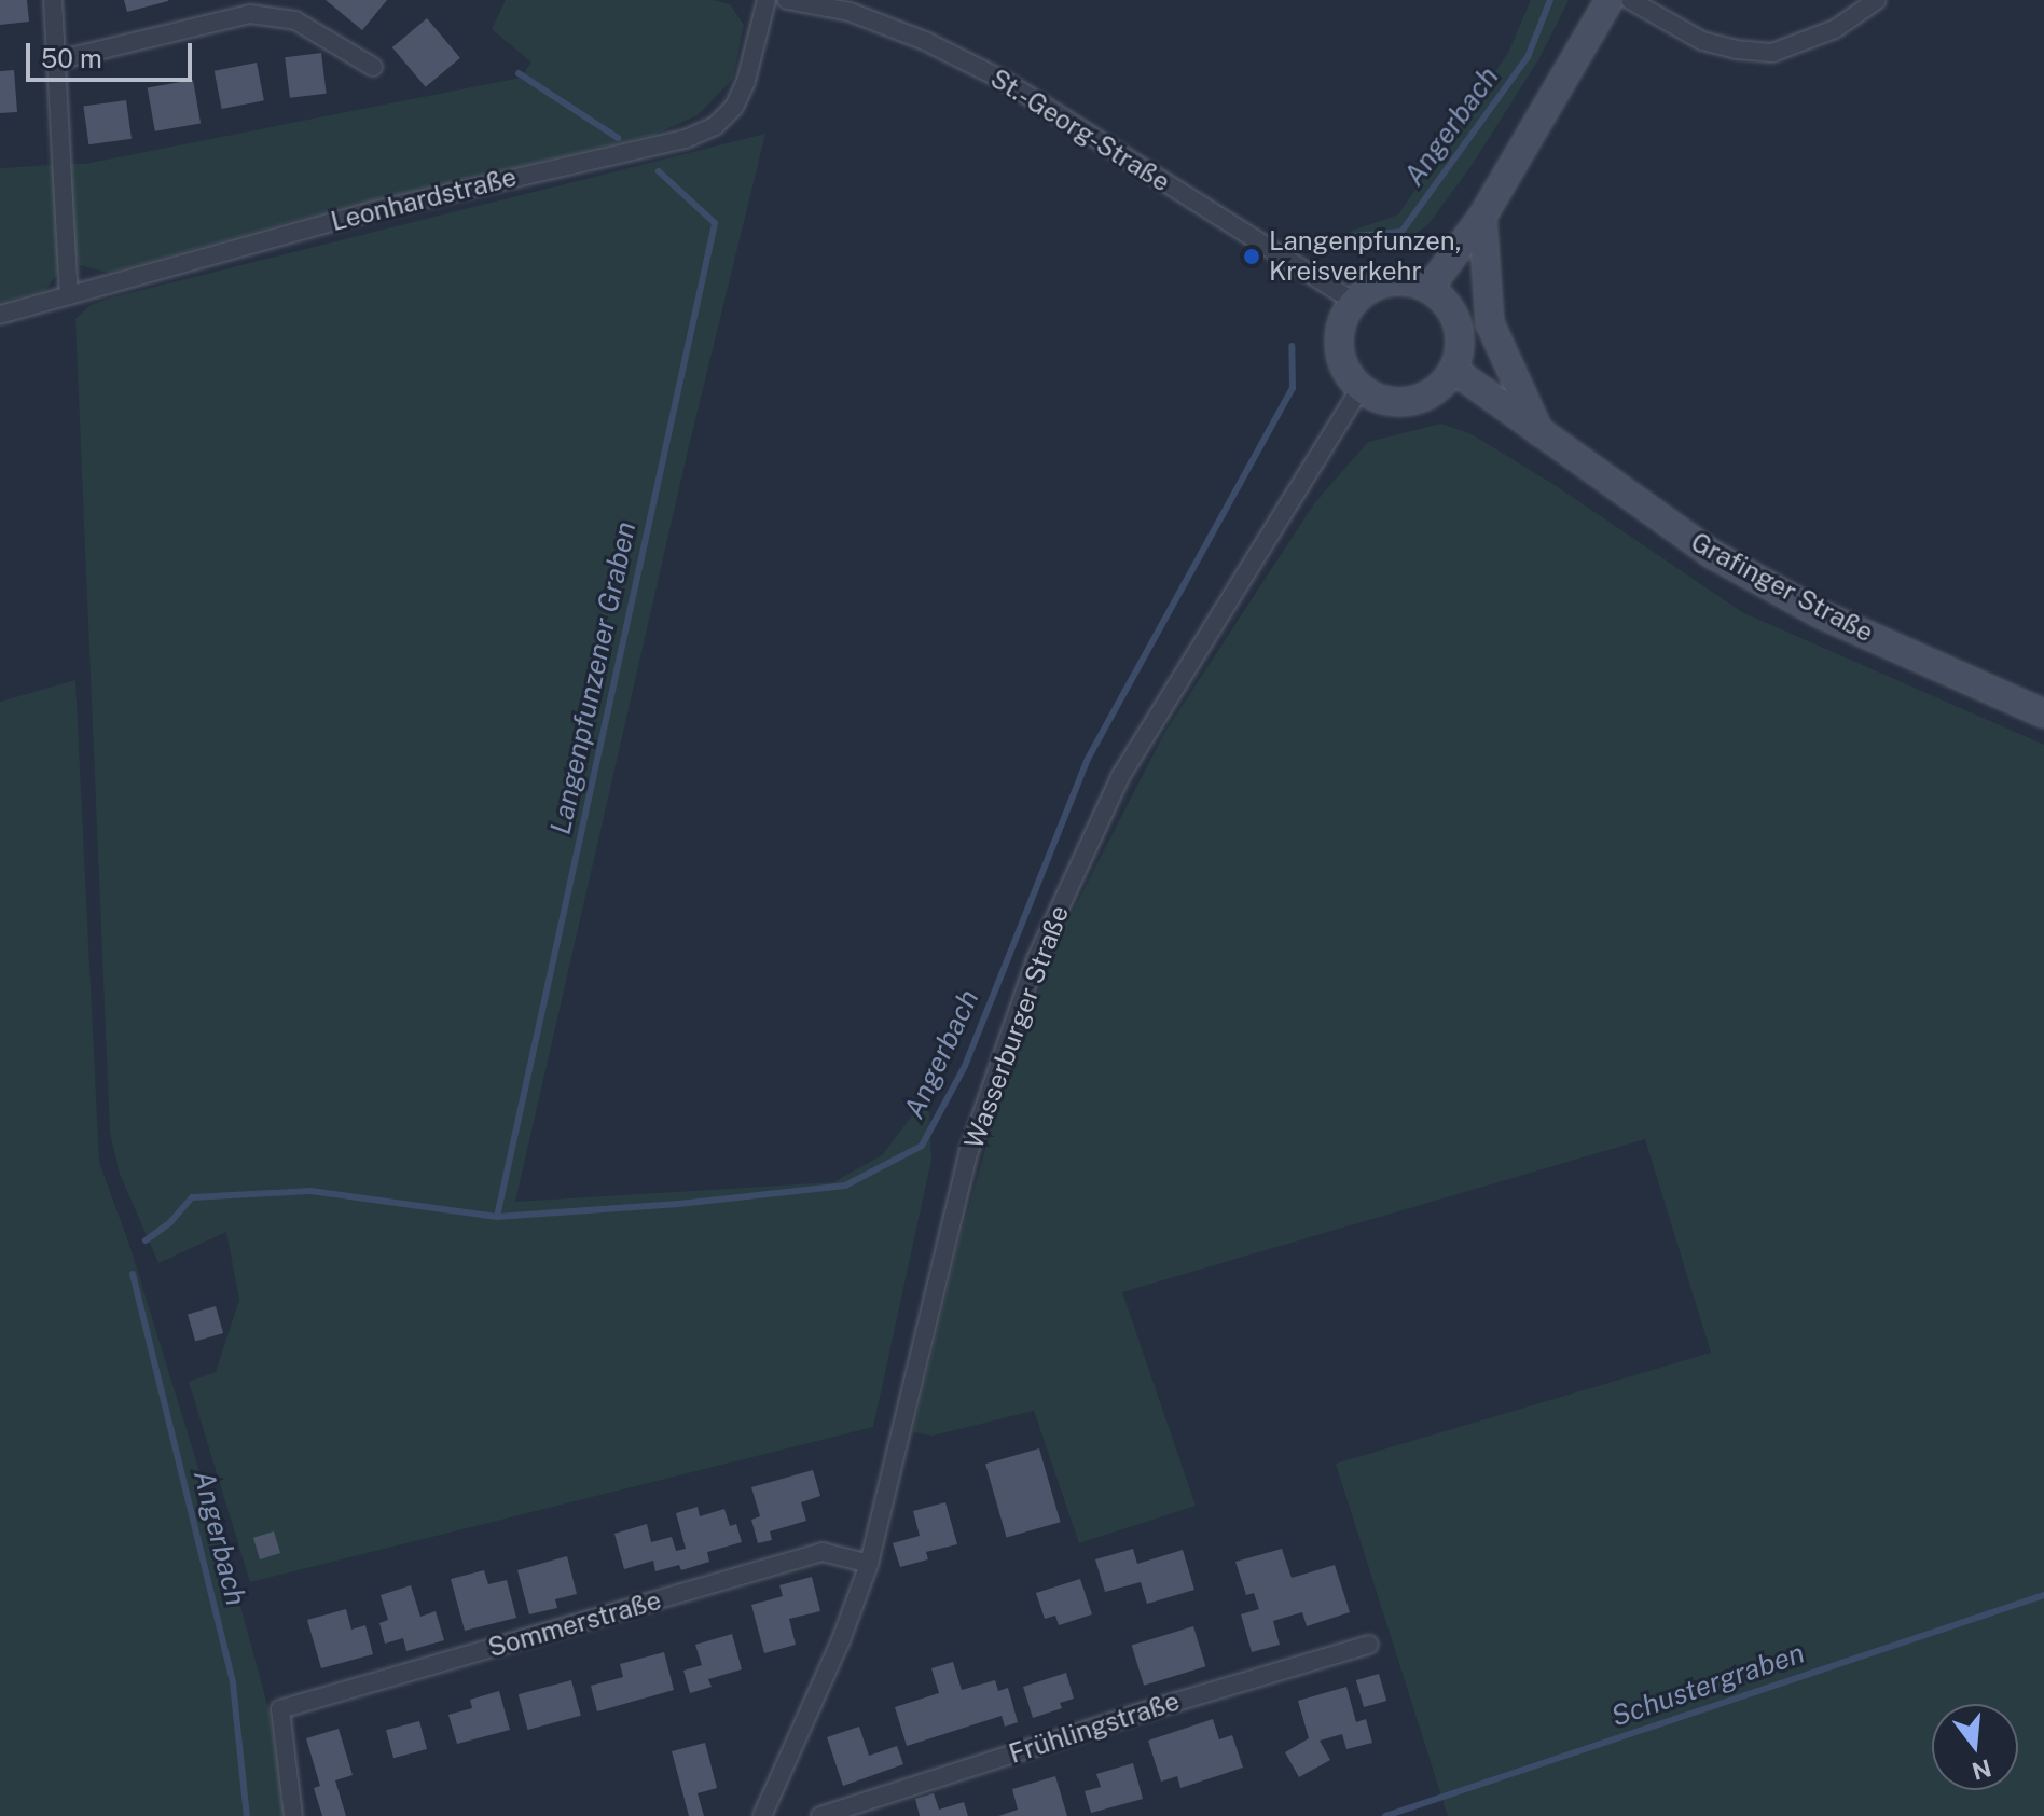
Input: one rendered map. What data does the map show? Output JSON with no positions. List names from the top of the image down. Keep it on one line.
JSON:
{"streets":{"main road":["Grafinger Straße"],"street":["St.-Georg-Straße","Leonhardstraße","Wasserburger Straße","Sommerstraße","Frühlingstraße"]},"crossings":[["St.-Georg-Straße","Grafinger Straße"],["St.-Georg-Straße","Wasserburger Straße"],["Grafinger Straße","Wasserburger Straße"],["Wasserburger Straße","Sommerstraße"]],"water":["Angerbach","Langenpfunzener Graben","Schustergraben"],"places":["Langenpfunzen, Kreisverkehr"],"scale_bar":"50 m","north":"bottom"}
